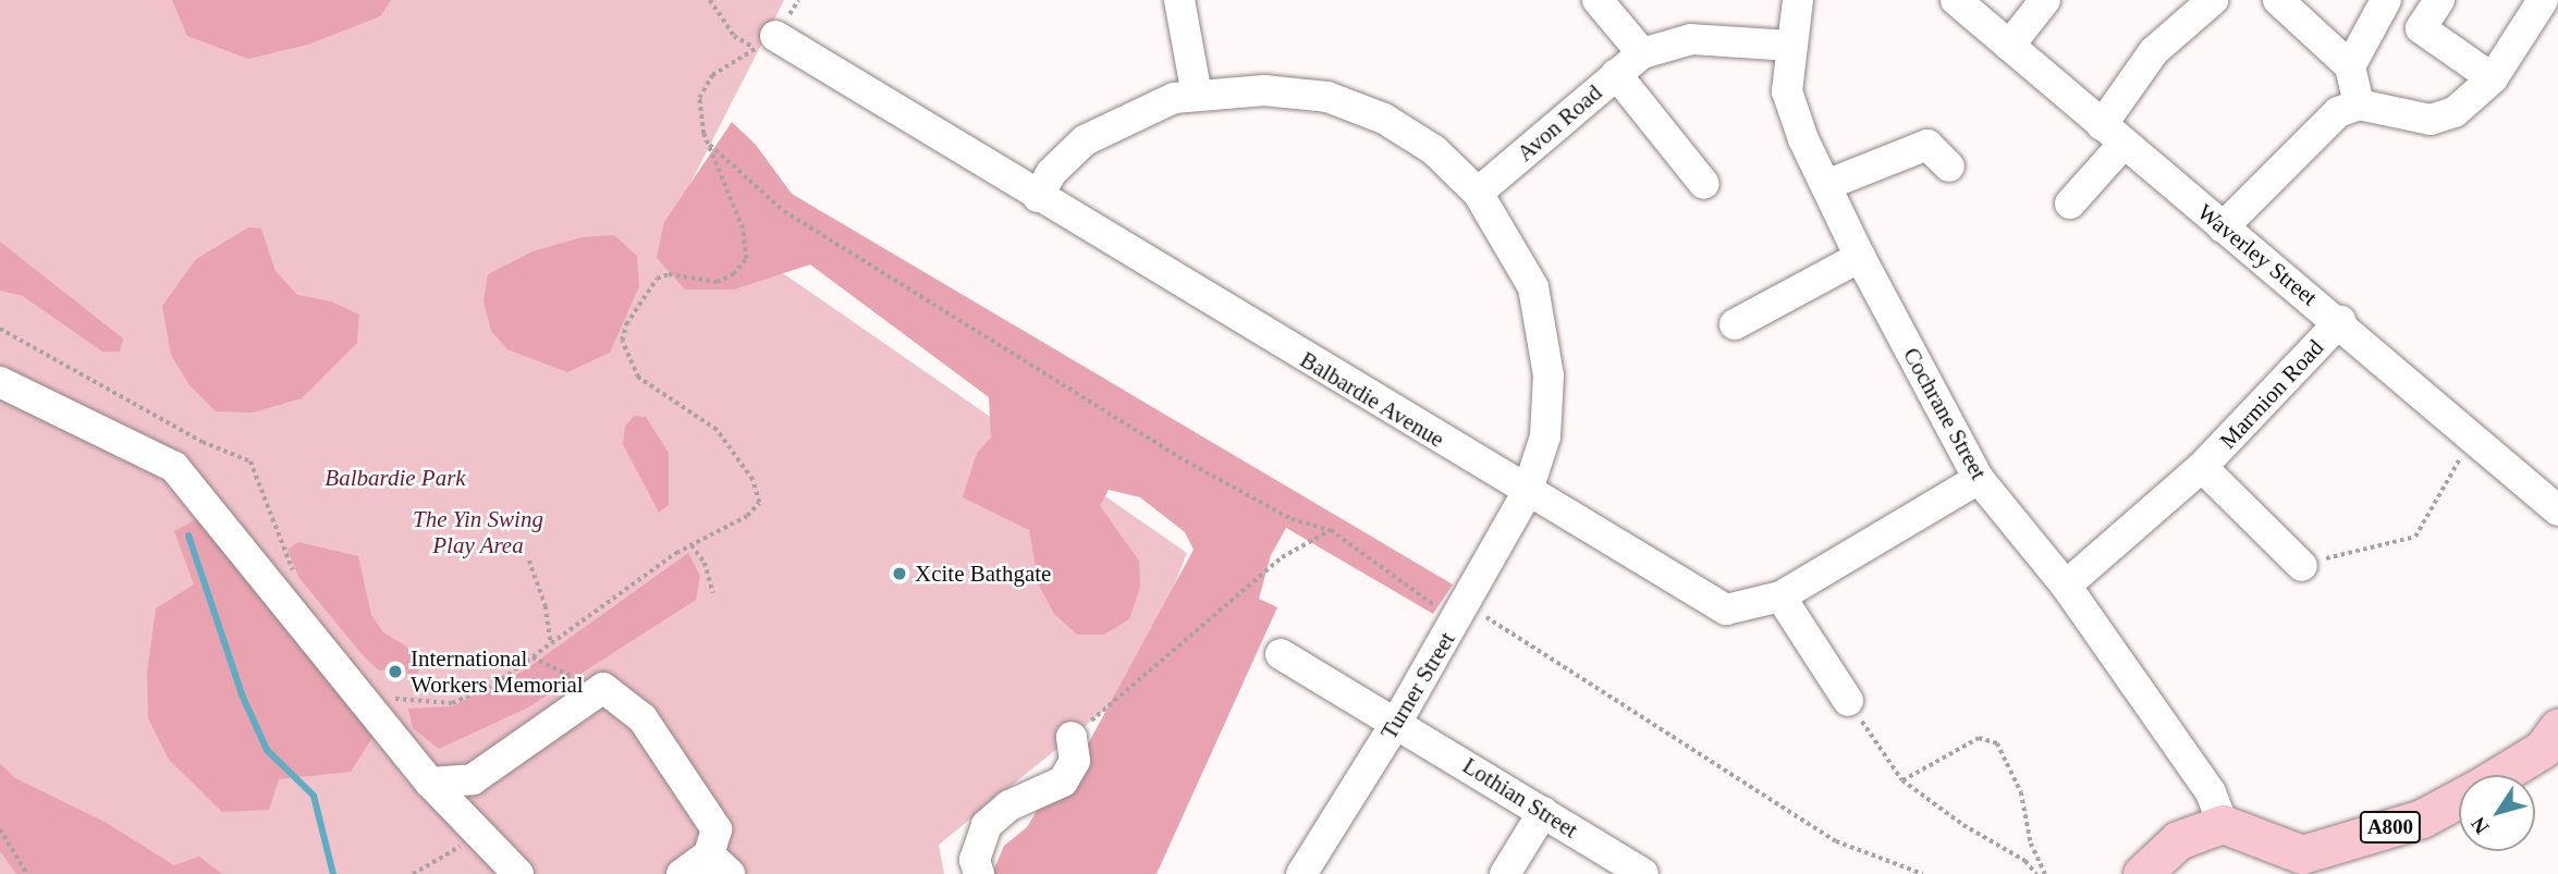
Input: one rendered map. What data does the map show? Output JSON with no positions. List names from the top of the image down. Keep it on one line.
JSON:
{"streets":{"main road":["A800"],"street":["Avon Road","Waverley Street","Marmion Road","Balbardie Avenue","Cochrane Street","Turner Street","Lothian Street"]},"crossings":[["Avon Road","Cochrane Street"],["Avon Road","Turner Street"],["Waverley Street","Marmion Road"],["Marmion Road","Cochrane Street"],["Balbardie Avenue","Cochrane Street"],["Balbardie Avenue","Turner Street"],["Cochrane Street","A800"],["Turner Street","Lothian Street"]],"parks":["Balbardie Park","The Yin Swing Play Area"],"places":["Xcite Bathgate","International Workers Memorial"],"north":"bottom left"}
